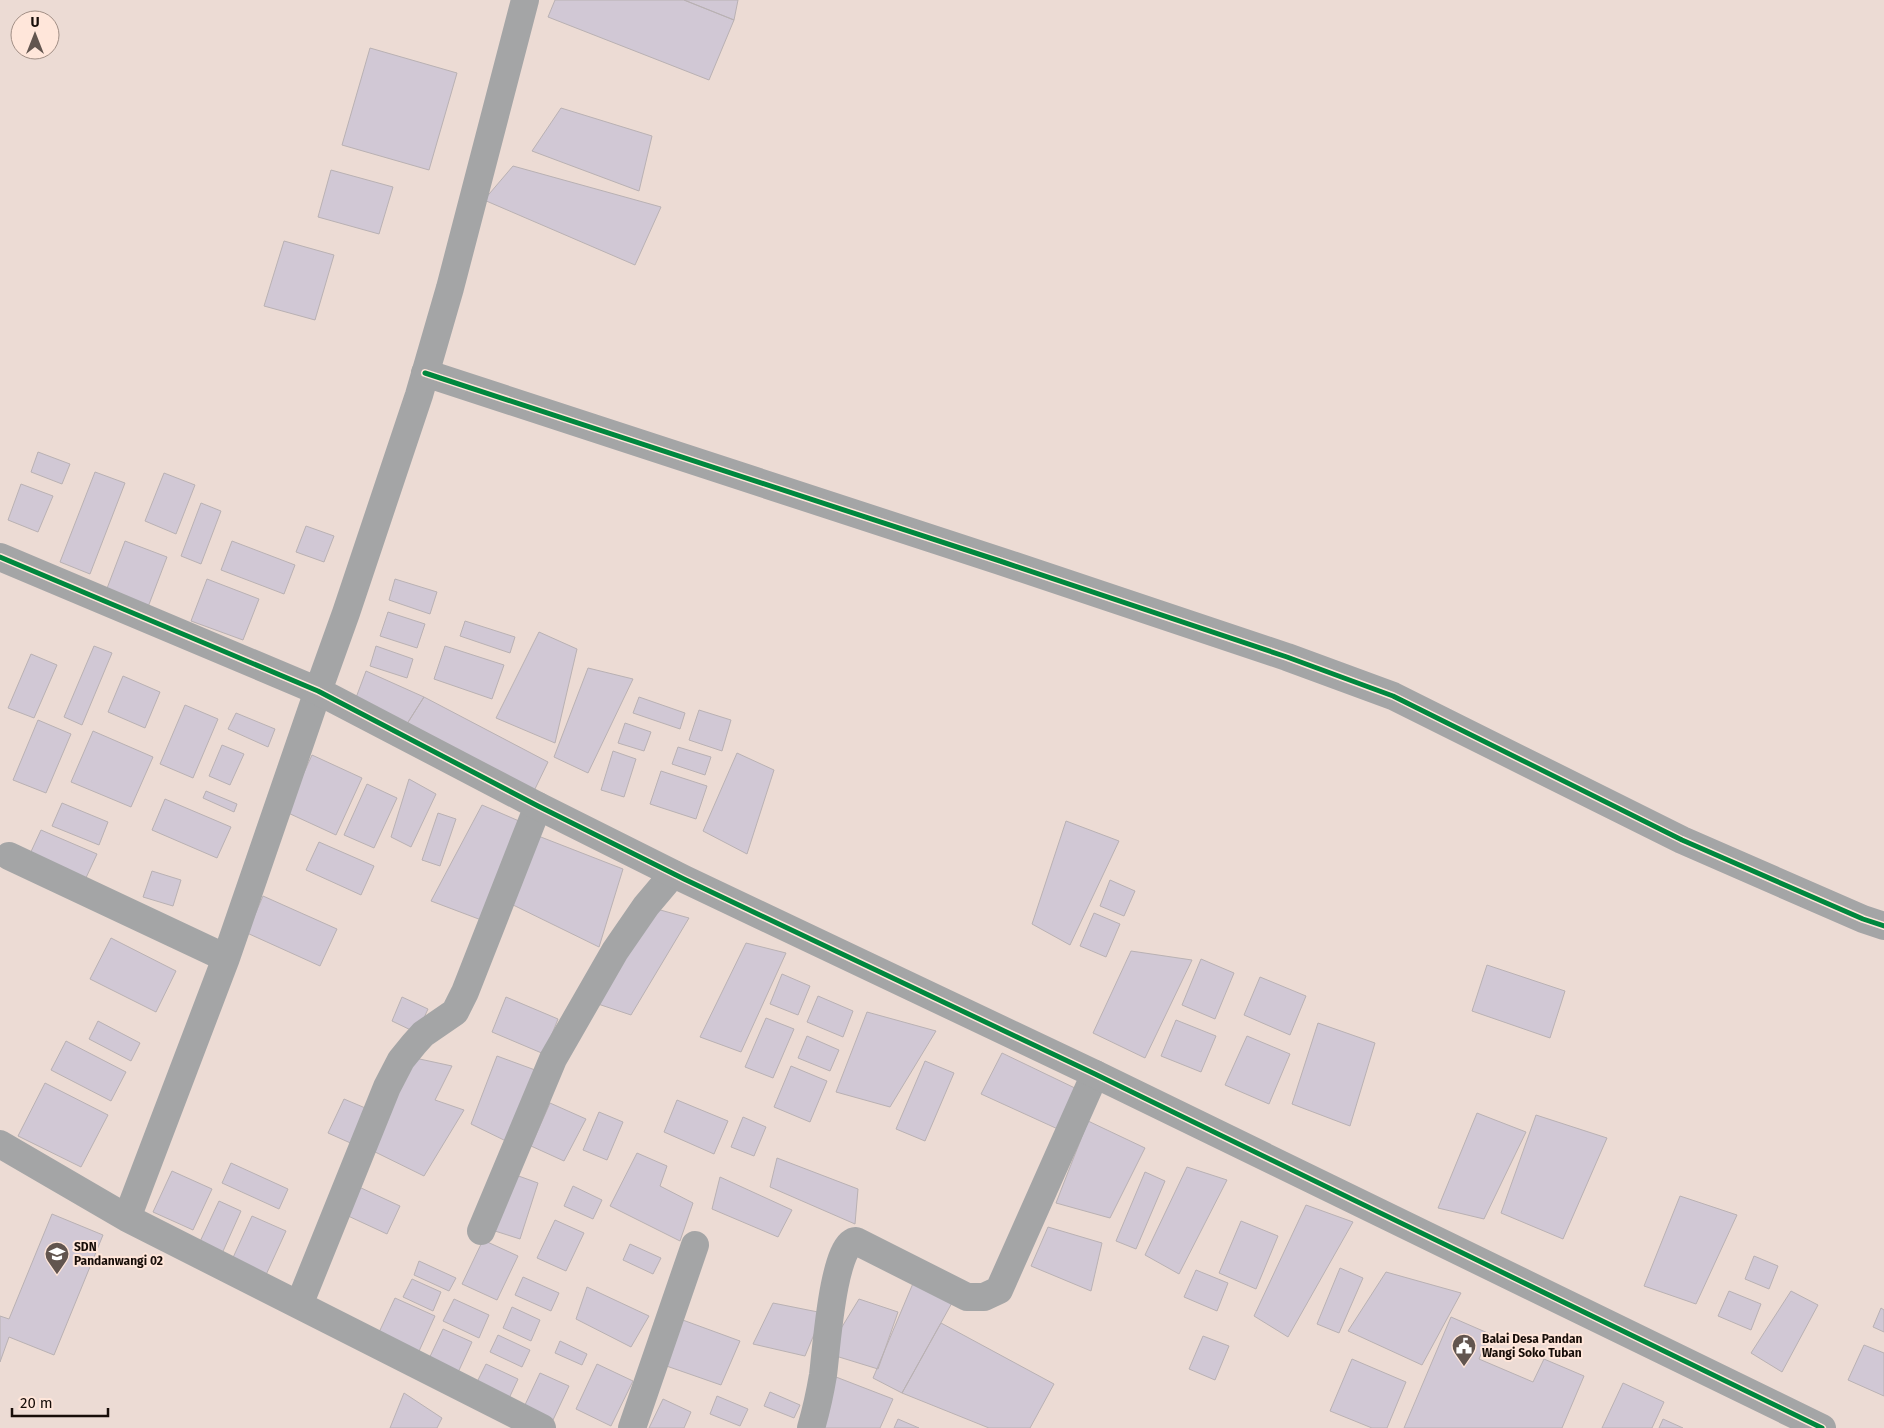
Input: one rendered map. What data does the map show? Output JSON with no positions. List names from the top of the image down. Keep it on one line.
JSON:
{"places":{"school or university":["SDN Pandanwangi 02"],"public building":["Balai Desa Pandan Wangi Soko Tuban"]},"scale_bar":"20 m","north":"top"}
